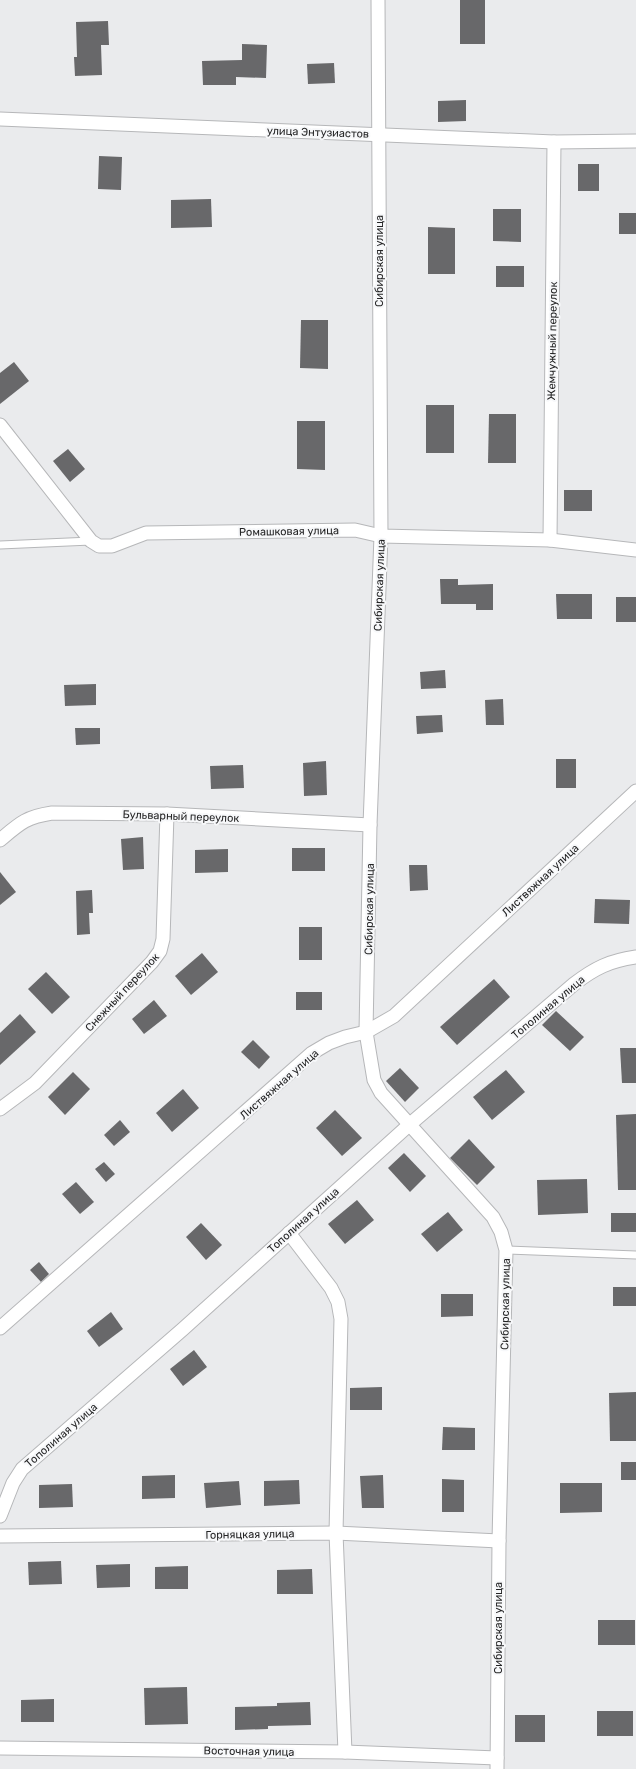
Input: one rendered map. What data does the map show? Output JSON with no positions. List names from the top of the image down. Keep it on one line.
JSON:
{"streets":{"street":["улица Энтузиастов","Сибирская улица","Жемчужный переулок","Ромашковая улица","Бульварный переулок","Листвяжная улица","Снежный переулок","Тополиная улица","Горняцкая улица","Восточная улица"]},"crossings":[["улица Энтузиастов","Сибирская улица"],["улица Энтузиастов","Жемчужный переулок"],["Сибирская улица","Ромашковая улица"],["Сибирская улица","Бульварный переулок"],["Сибирская улица","Листвяжная улица"],["Сибирская улица","Тополиная улица"],["Сибирская улица","Горняцкая улица"],["Сибирская улица","Восточная улица"],["Жемчужный переулок","Ромашковая улица"],["Бульварный переулок","Снежный переулок"]]}
